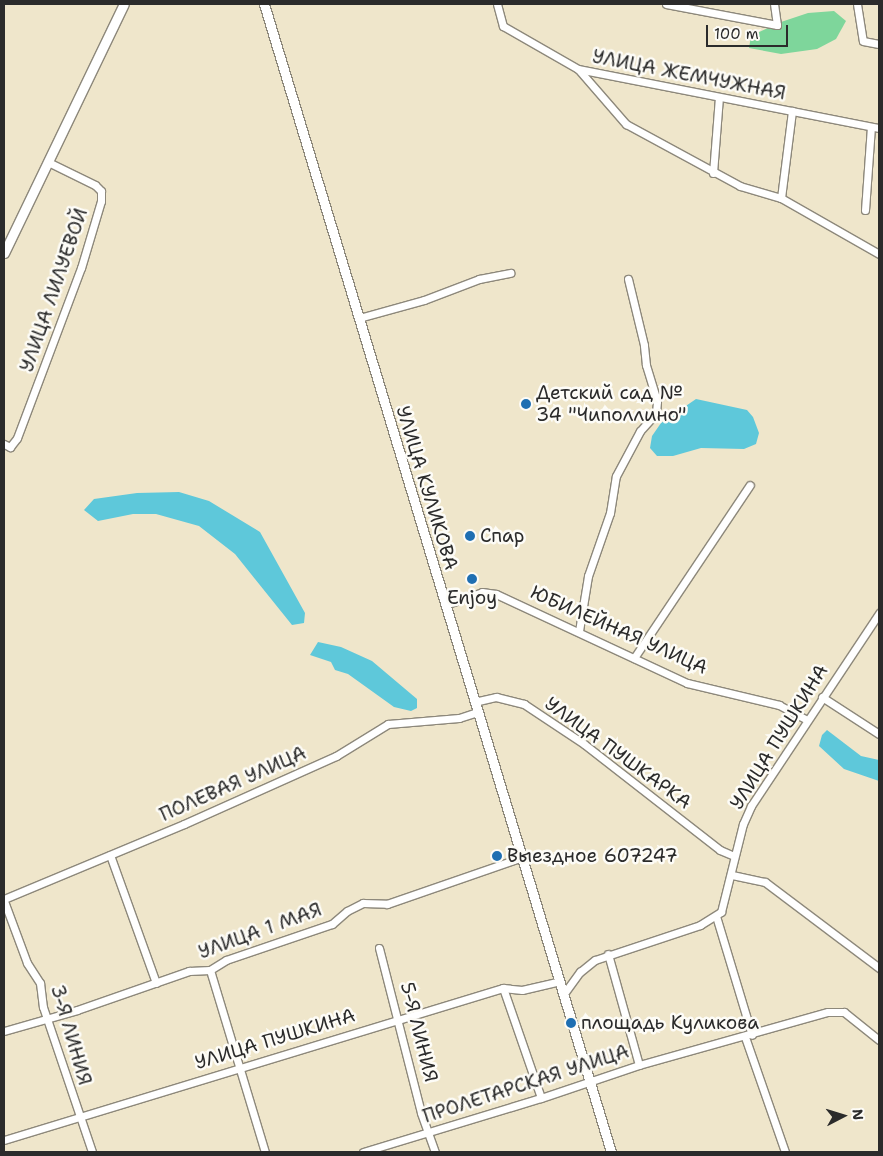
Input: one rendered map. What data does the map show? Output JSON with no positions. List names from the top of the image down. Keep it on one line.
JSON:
{"streets":{"main road":["УЛИЦА КУЛИКОВА"],"street":["УЛИЦА ЖЕМЧУЖНАЯ","УЛИЦА ЛИЛУЕВОЙ","ЮБИЛЕЙНАЯ УЛИЦА","УЛИЦА ПУШКИНА","УЛИЦА ПУШКАРКА","ПОЛЕВАЯ УЛИЦА","УЛИЦА 1 МАЯ","5-Я ЛИНИЯ","3-Я ЛИНИЯ","ПРОЛЕТАРСКАЯ УЛИЦА"]},"crossings":[["УЛИЦА КУЛИКОВА","ЮБИЛЕЙНАЯ УЛИЦА"],["УЛИЦА КУЛИКОВА","УЛИЦА ПУШКИНА"],["УЛИЦА КУЛИКОВА","УЛИЦА ПУШКАРКА"],["УЛИЦА КУЛИКОВА","ПОЛЕВАЯ УЛИЦА"],["УЛИЦА КУЛИКОВА","УЛИЦА 1 МАЯ"],["ЮБИЛЕЙНАЯ УЛИЦА","УЛИЦА ПУШКИНА"],["УЛИЦА ПУШКИНА","УЛИЦА ПУШКАРКА"],["УЛИЦА ПУШКИНА","5-Я ЛИНИЯ"],["УЛИЦА ПУШКИНА","3-Я ЛИНИЯ"],["ПОЛЕВАЯ УЛИЦА","3-Я ЛИНИЯ"],["УЛИЦА 1 МАЯ","3-Я ЛИНИЯ"],["5-Я ЛИНИЯ","ПРОЛЕТАРСКАЯ УЛИЦА"]],"places":["Детский сад № 34 \"Чиполлино\"","Спар","Enjoy","Выездное 607247","площадь Куликова"],"scale_bar":"100 m","north":"right"}
